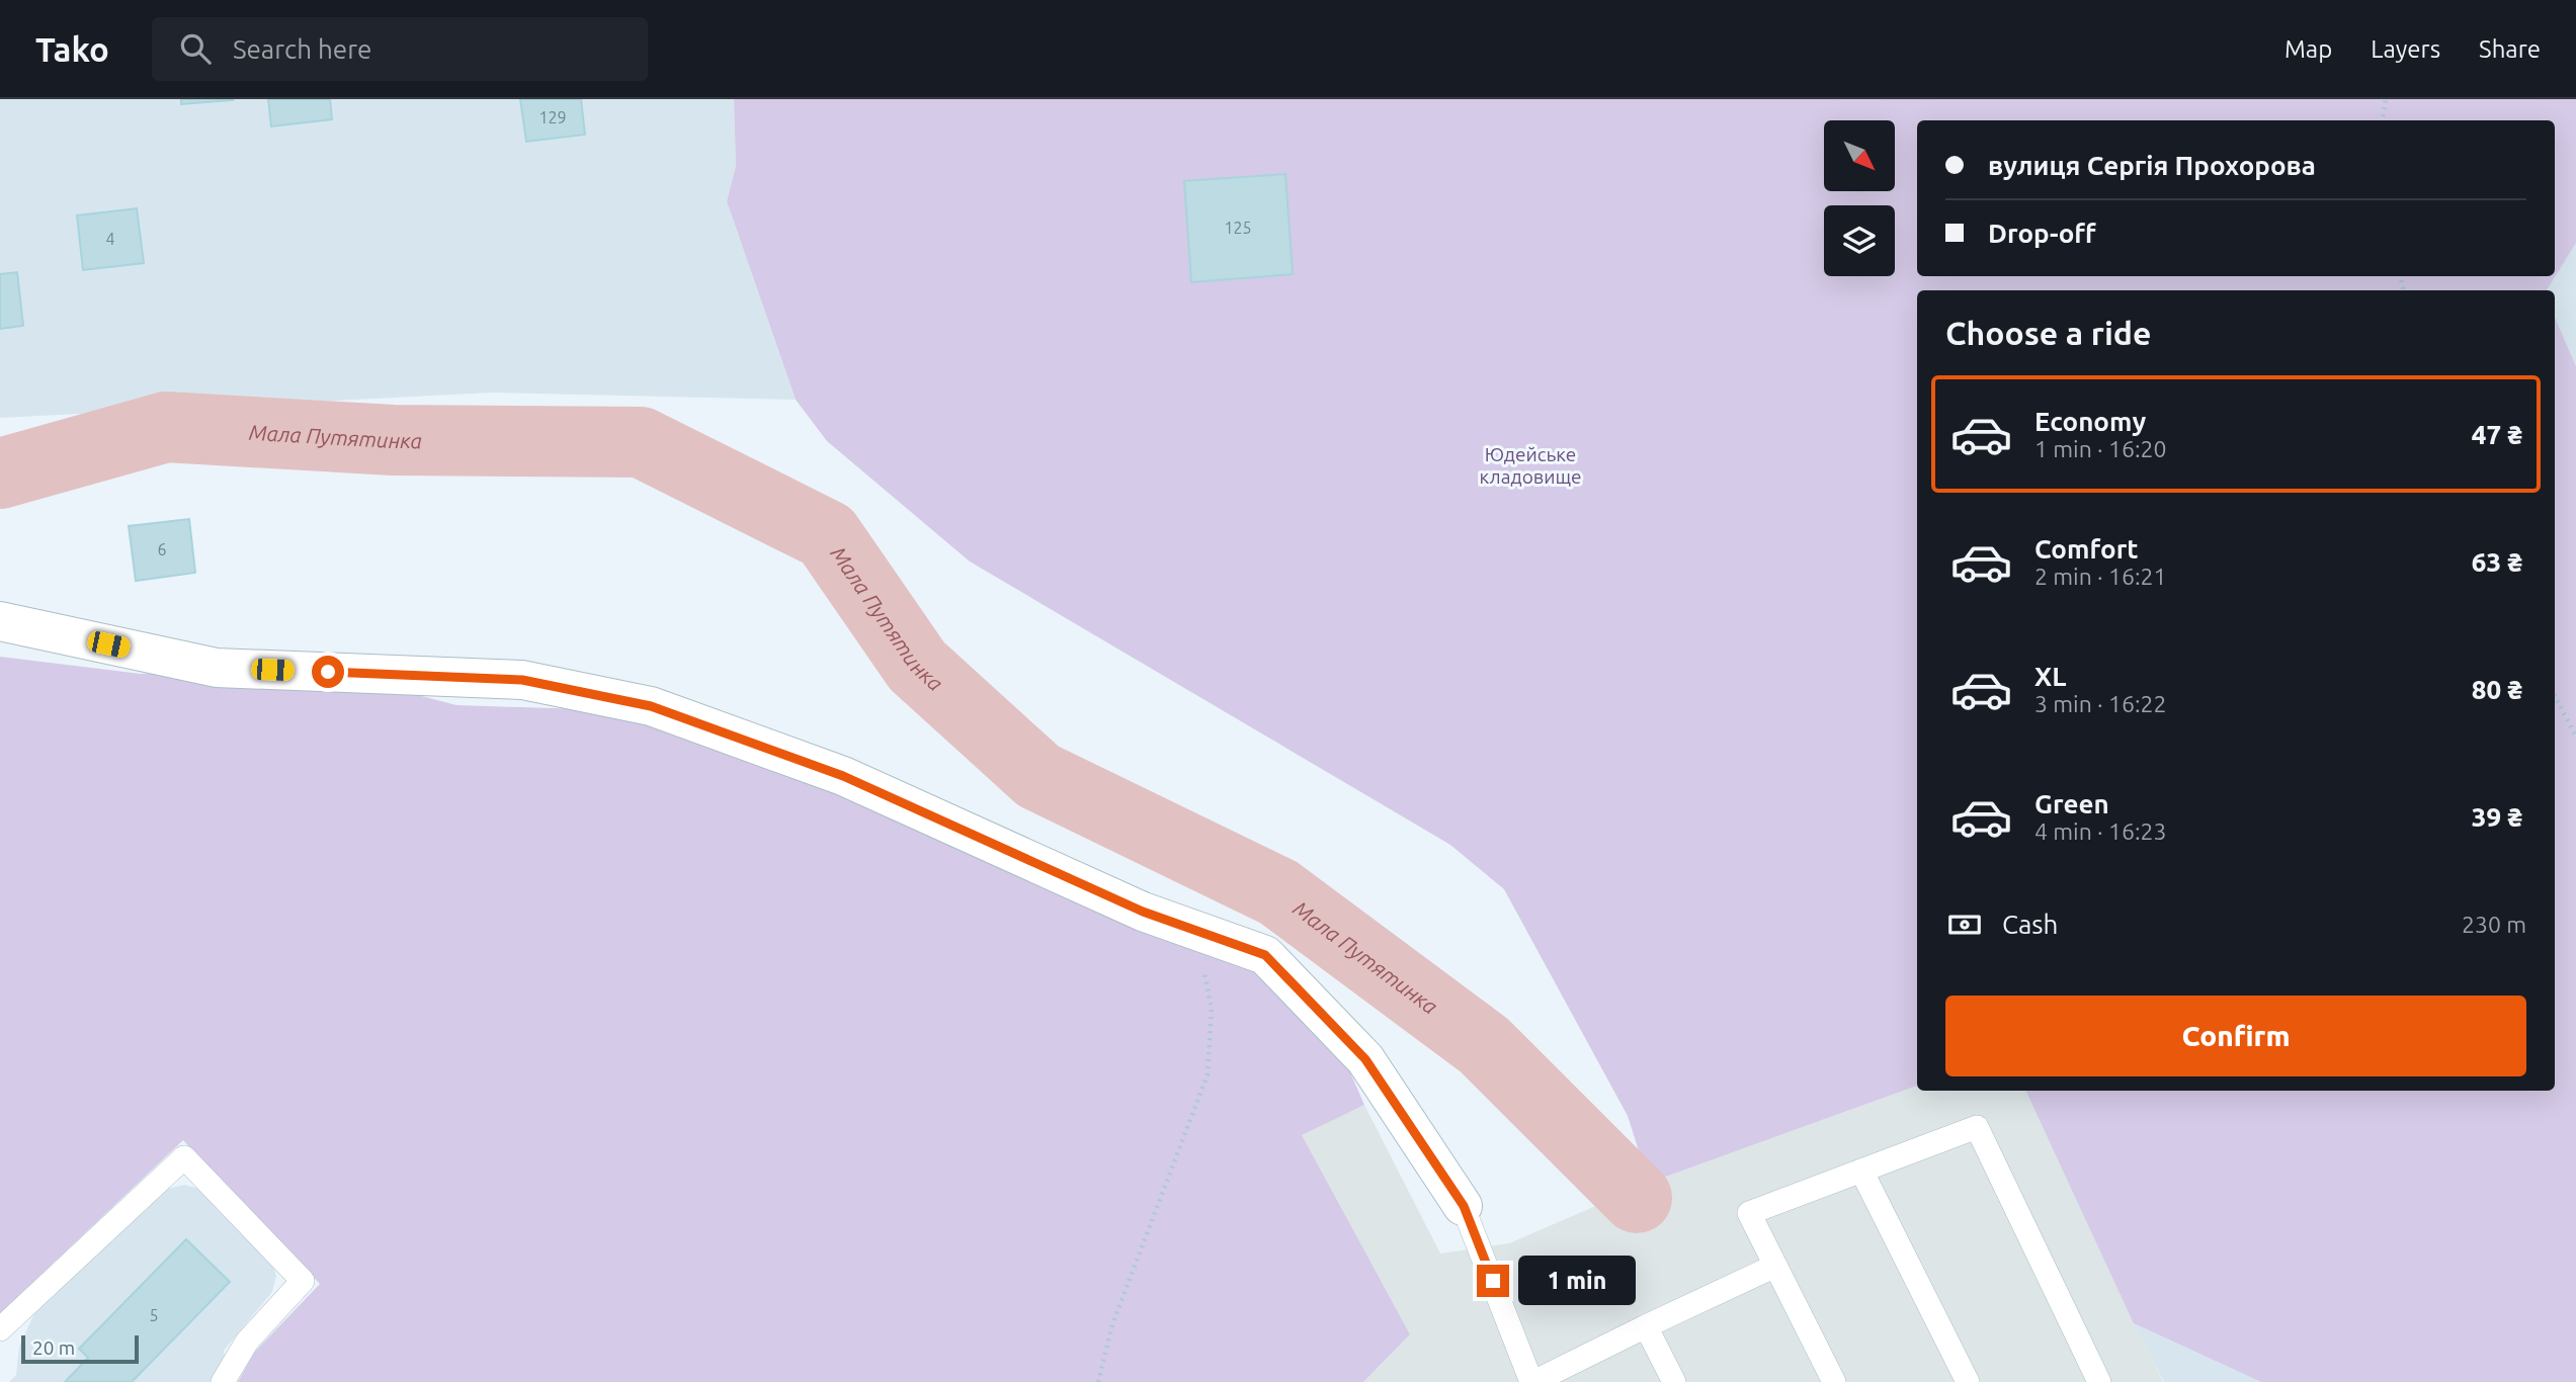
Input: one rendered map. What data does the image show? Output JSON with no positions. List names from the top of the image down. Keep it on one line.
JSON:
{"water":["Мала Путятинка"],"parks":["Юдейське кладовище"],"house_numbers":["129","125","4","6","5"],"scale_bar":"20 m","north":"bottom right","page":{"header":"Tako","search":"Search here","nav":["Map","Layers","Share"],"banner":["вулиця Сергія Прохорова","Drop-off"],"heading":"Choose a ride","list":[{"name":"Economy","note":"1 min · 16:20","value":"47 ₴"},{"name":"Comfort","note":"2 min · 16:21","value":"63 ₴"},{"name":"XL","note":"3 min · 16:22","value":"80 ₴"},{"name":"Green","note":"4 min · 16:23","value":"39 ₴"}],"pay":["Cash","230 m"],"buttons":"Confirm","bubble":"1 min","scale":"20 m"}}
